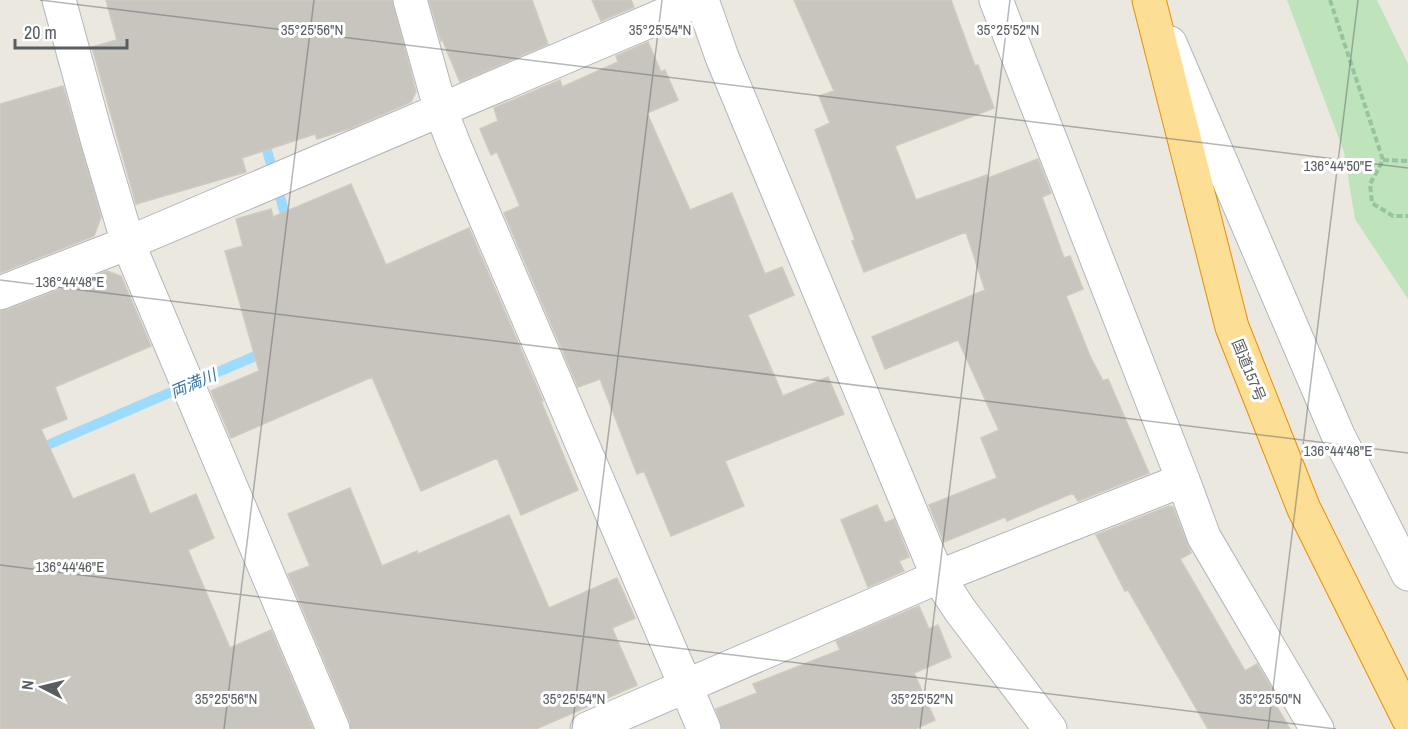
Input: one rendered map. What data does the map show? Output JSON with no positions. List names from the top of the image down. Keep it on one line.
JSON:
{"streets":{"highway":["国道157号"]},"water":["両満川"],"scale_bar":"20 m","north":"left","coordinates":["35°25'52\"N","35°25'56\"N","35°25'54\"N","136°44'50\"E","136°44'48\"E","136°44'46\"E","35°25'50\"N"]}
